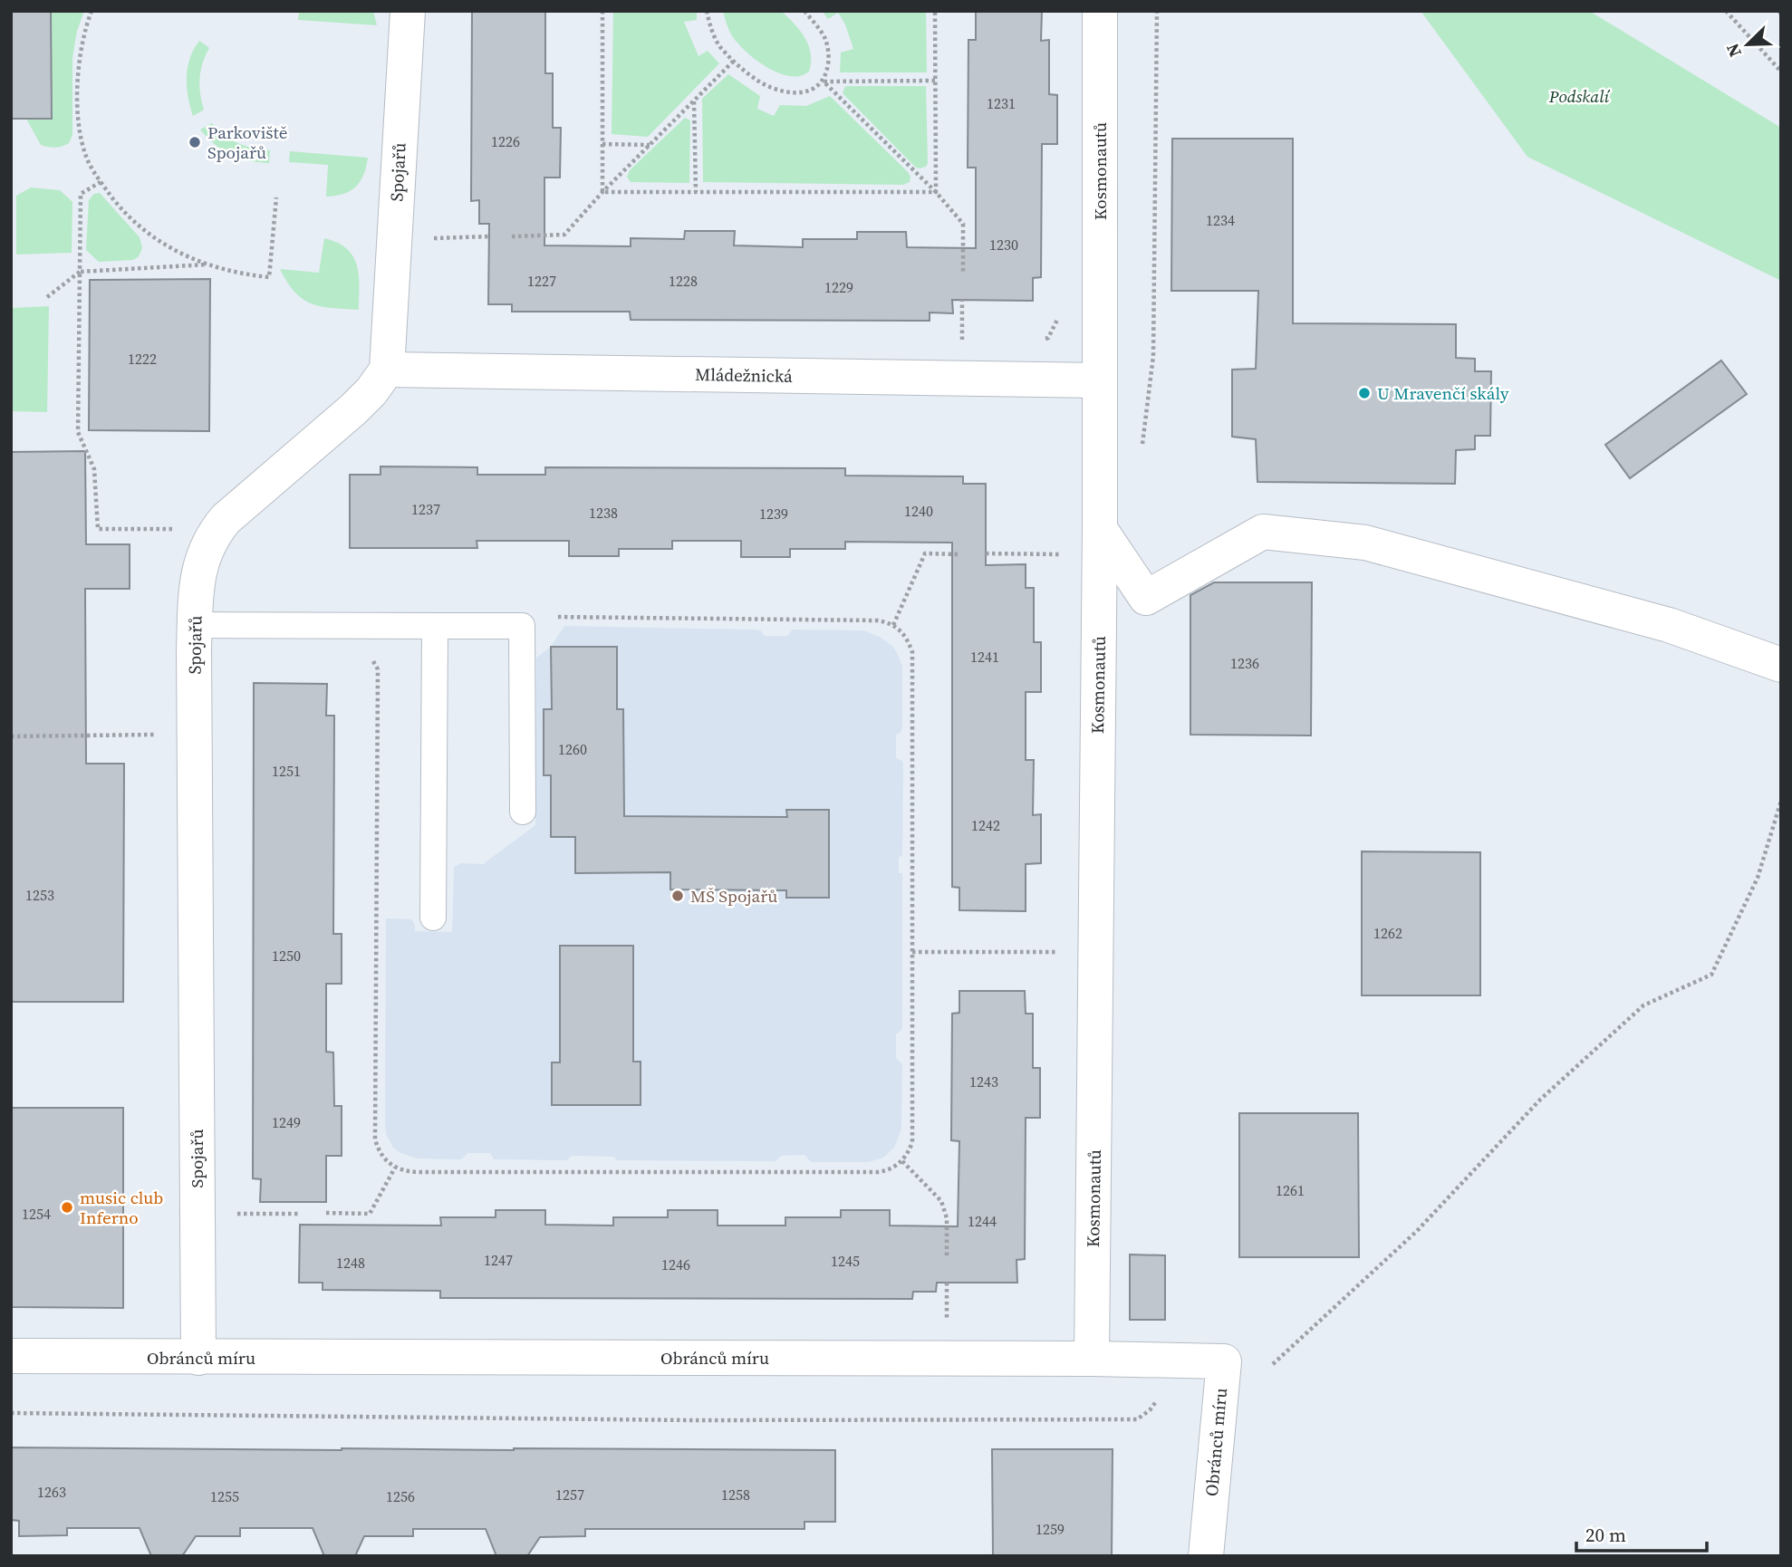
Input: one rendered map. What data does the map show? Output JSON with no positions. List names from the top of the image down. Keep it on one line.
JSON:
{"streets":{"street":["Kosmonautů","Spojařů","Mládežnická","Obránců míru"]},"crossings":[["Kosmonautů","Mládežnická"],["Kosmonautů","Obránců míru"],["Spojařů","Mládežnická"],["Spojařů","Obránců míru"]],"parks":["Podskalí"],"places":["Parkoviště Spojařů","U Mravenčí skály","MŠ Spojařů","music club Inferno"],"house_numbers":["1231","1226","1234","1230","1227","1228","1229","1222","1237","1240","1238","1239","1241","1236","1260","1251","1242","1253","1262","1250","1243","1249","1261","1254","1244","1247","1245","1248","1246","1263","1257","1258","1255","1256","1259"],"scale_bar":"20 m","north":"bottom left"}
